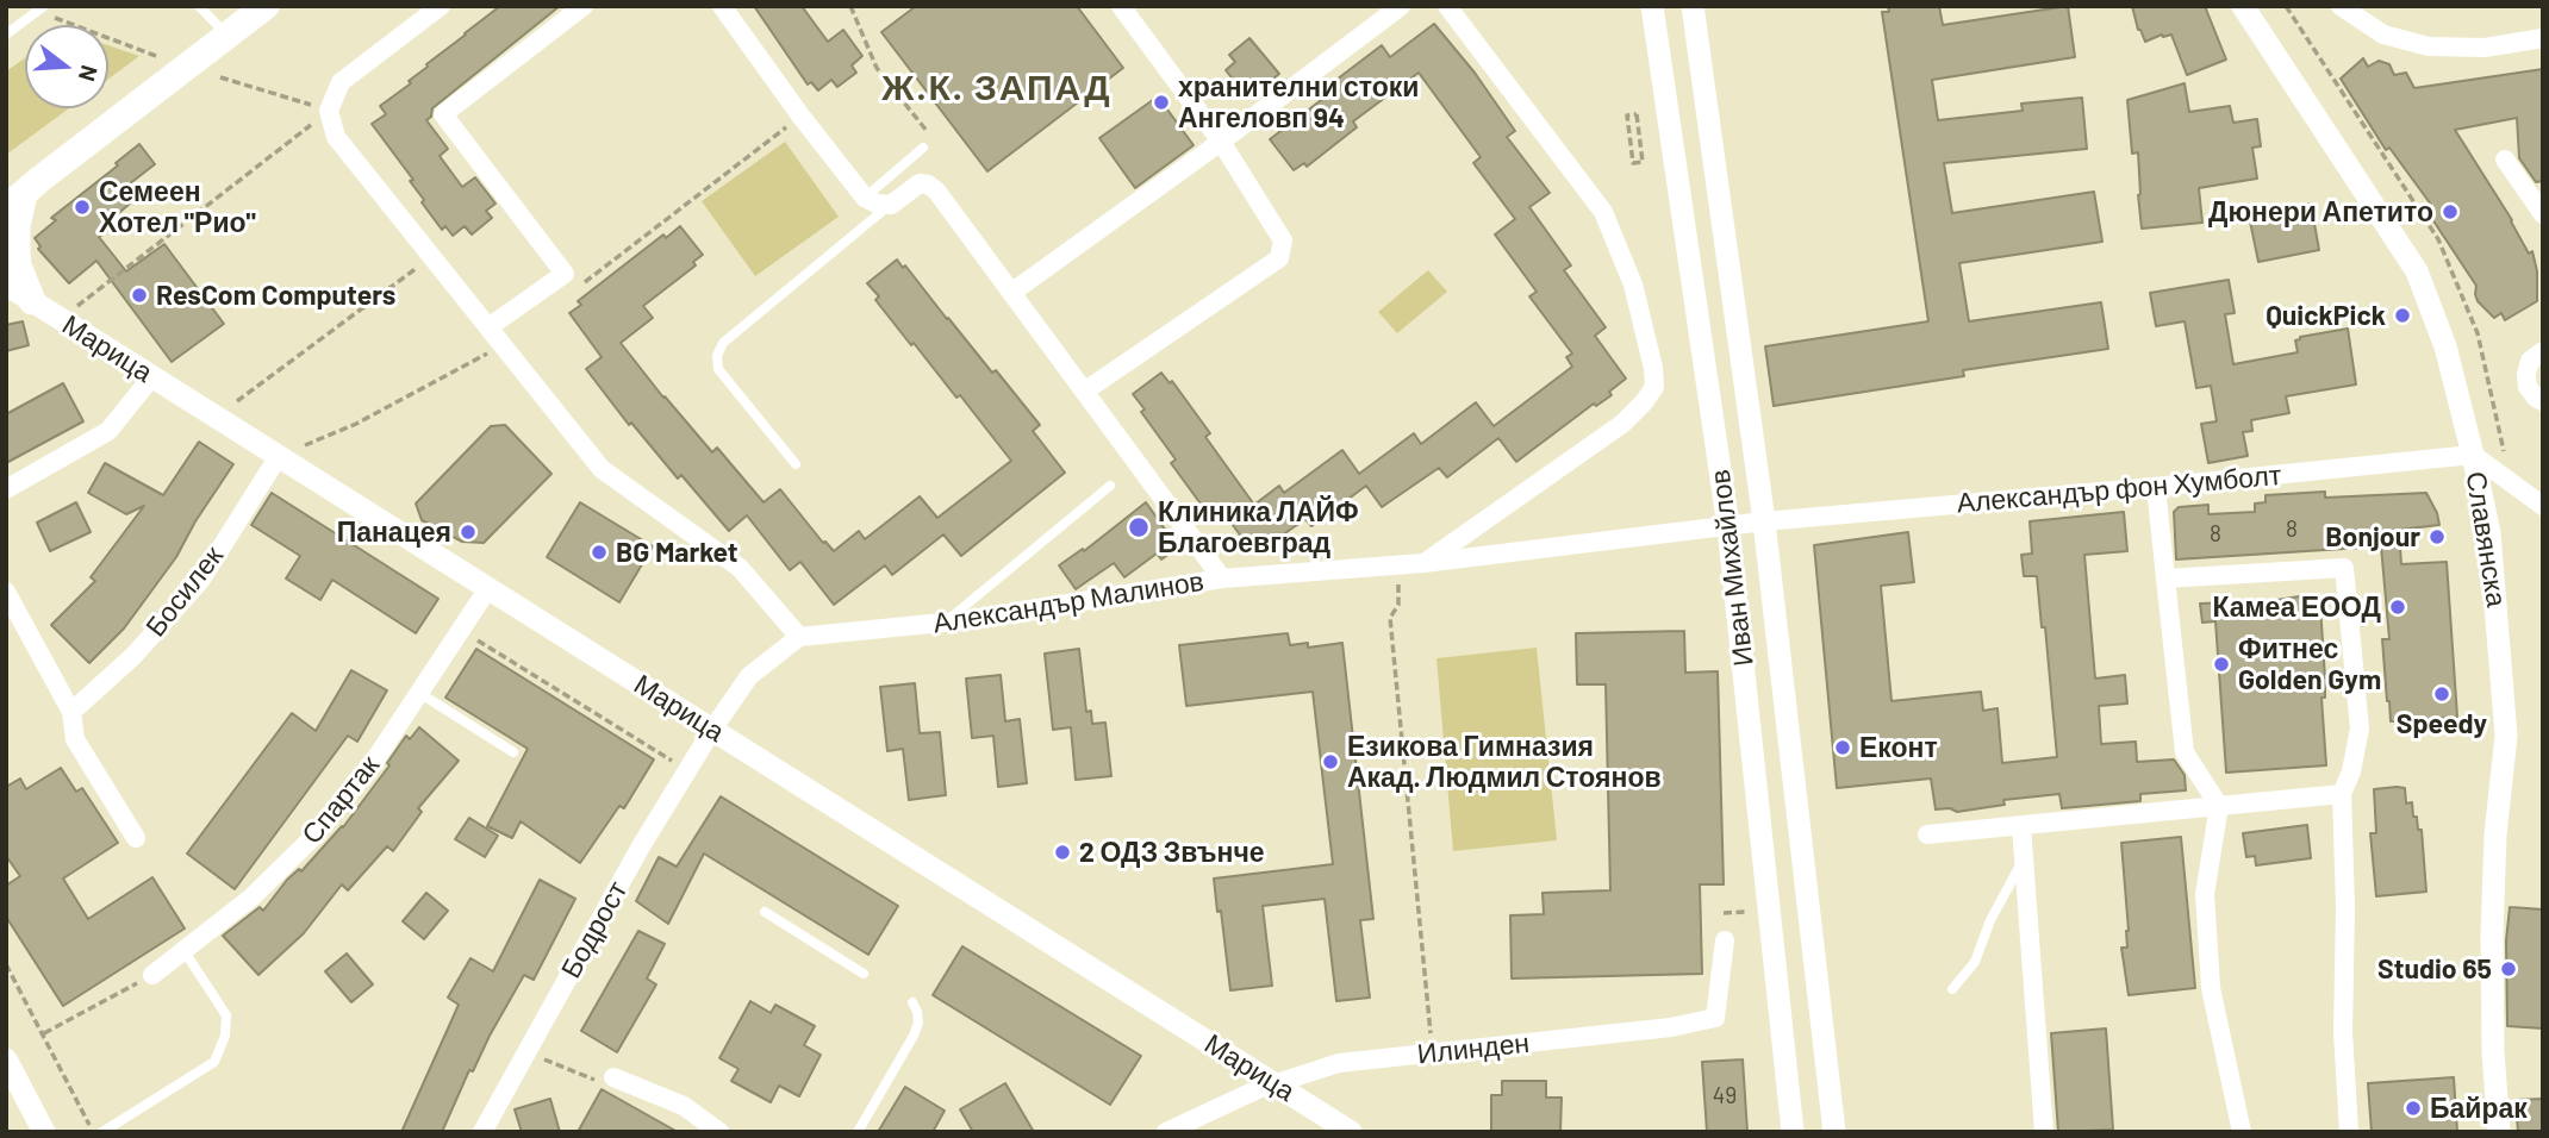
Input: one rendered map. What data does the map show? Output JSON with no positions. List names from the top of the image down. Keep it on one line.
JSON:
{"streets":{"street":["Марица","Александър фон Хумболт","Славянска","Иван Михайлов","Босилек","Александър Малинов","Спартак","Бодрост","Илинден"]},"crossings":[["Марица","Босилек"],["Марица","Спартак"],["Марица","Бодрост"],["Марица","Илинден"],["Александър фон Хумболт","Славянска"],["Александър фон Хумболт","Иван Михайлов"],["Александър фон Хумболт","Александър Малинов"],["Иван Михайлов","Александър Малинов"]],"districts":["Ж.К. ЗАПАД"],"places":["хранителни стоки Ангеловп 94","Семеен Хотел \"Рио\"","Дюнери Апетито","ResCom Computers","QuickPick","Клиника ЛАЙФ Благоевград","Панацея","Bonjour","BG Market","Камеа ЕООД","Фитнес Golden Gym","Speedy","Еконт","Езикова Гимназия Акад. Людмил Стоянов","2 ОДЗ Звънче","Studio 65","Байрак"],"house_numbers":["8","8","49"],"north":"right"}
